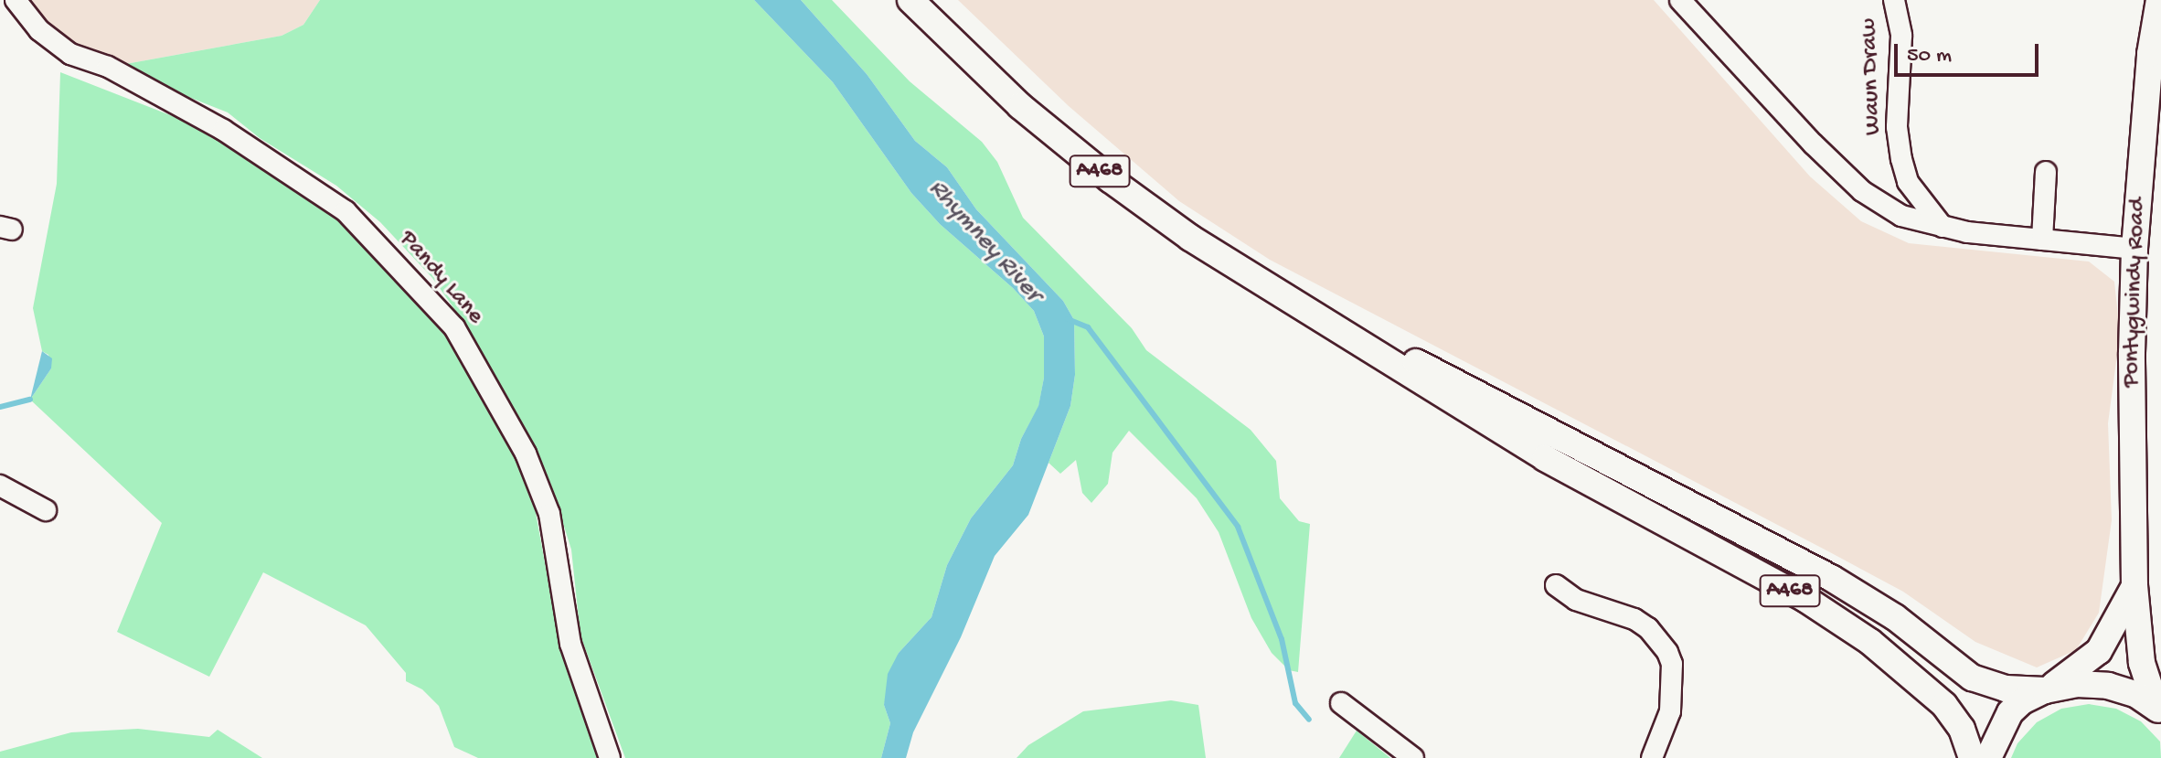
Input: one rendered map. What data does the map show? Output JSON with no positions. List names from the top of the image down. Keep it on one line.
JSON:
{"streets":{"main road":["A468","Pontygwindy Road"],"street":["Waun Draw","Pandy Lane"]},"crossings":[["A468","Pontygwindy Road"]],"water":["Rhymney River"],"scale_bar":"50 m"}
